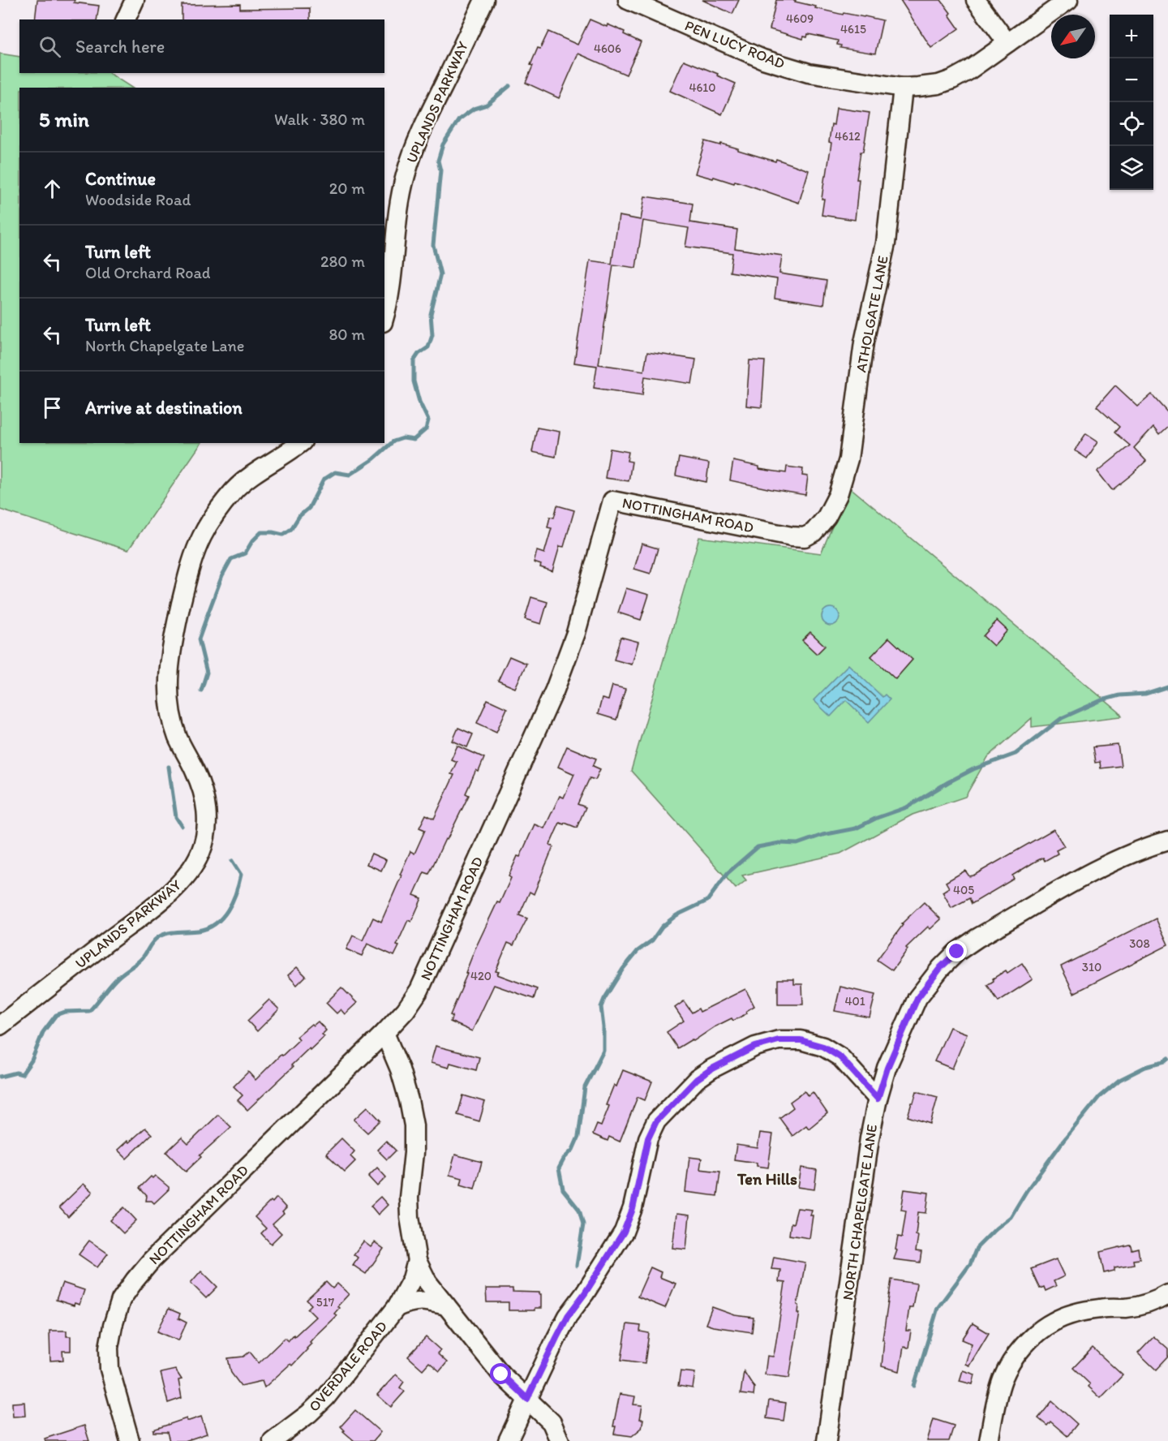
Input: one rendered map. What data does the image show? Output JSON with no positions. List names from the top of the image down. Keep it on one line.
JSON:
{"streets":{"street":["PEN LUCY ROAD","UPLANDS PARKWAY","ATHOLGATE LANE","NOTTINGHAM ROAD","NORTH CHAPELGATE LANE","OVERDALE ROAD"]},"crossings":[["PEN LUCY ROAD","ATHOLGATE LANE"],["ATHOLGATE LANE","NOTTINGHAM ROAD"]],"districts":["Ten Hills"],"house_numbers":["4609","4615","4606","4610","4612","405","308","310","420","401","517"],"north":"bottom left","page":{"map_buttons":["+","−"],"search":"Search here","heading":["5 min","Walk · 380 m"],"list":[["Continue","Woodside Road","20 m"],["Turn left","Old Orchard Road","280 m"],["Turn left","North Chapelgate Lane","80 m"],"Arrive at destination"]}}
